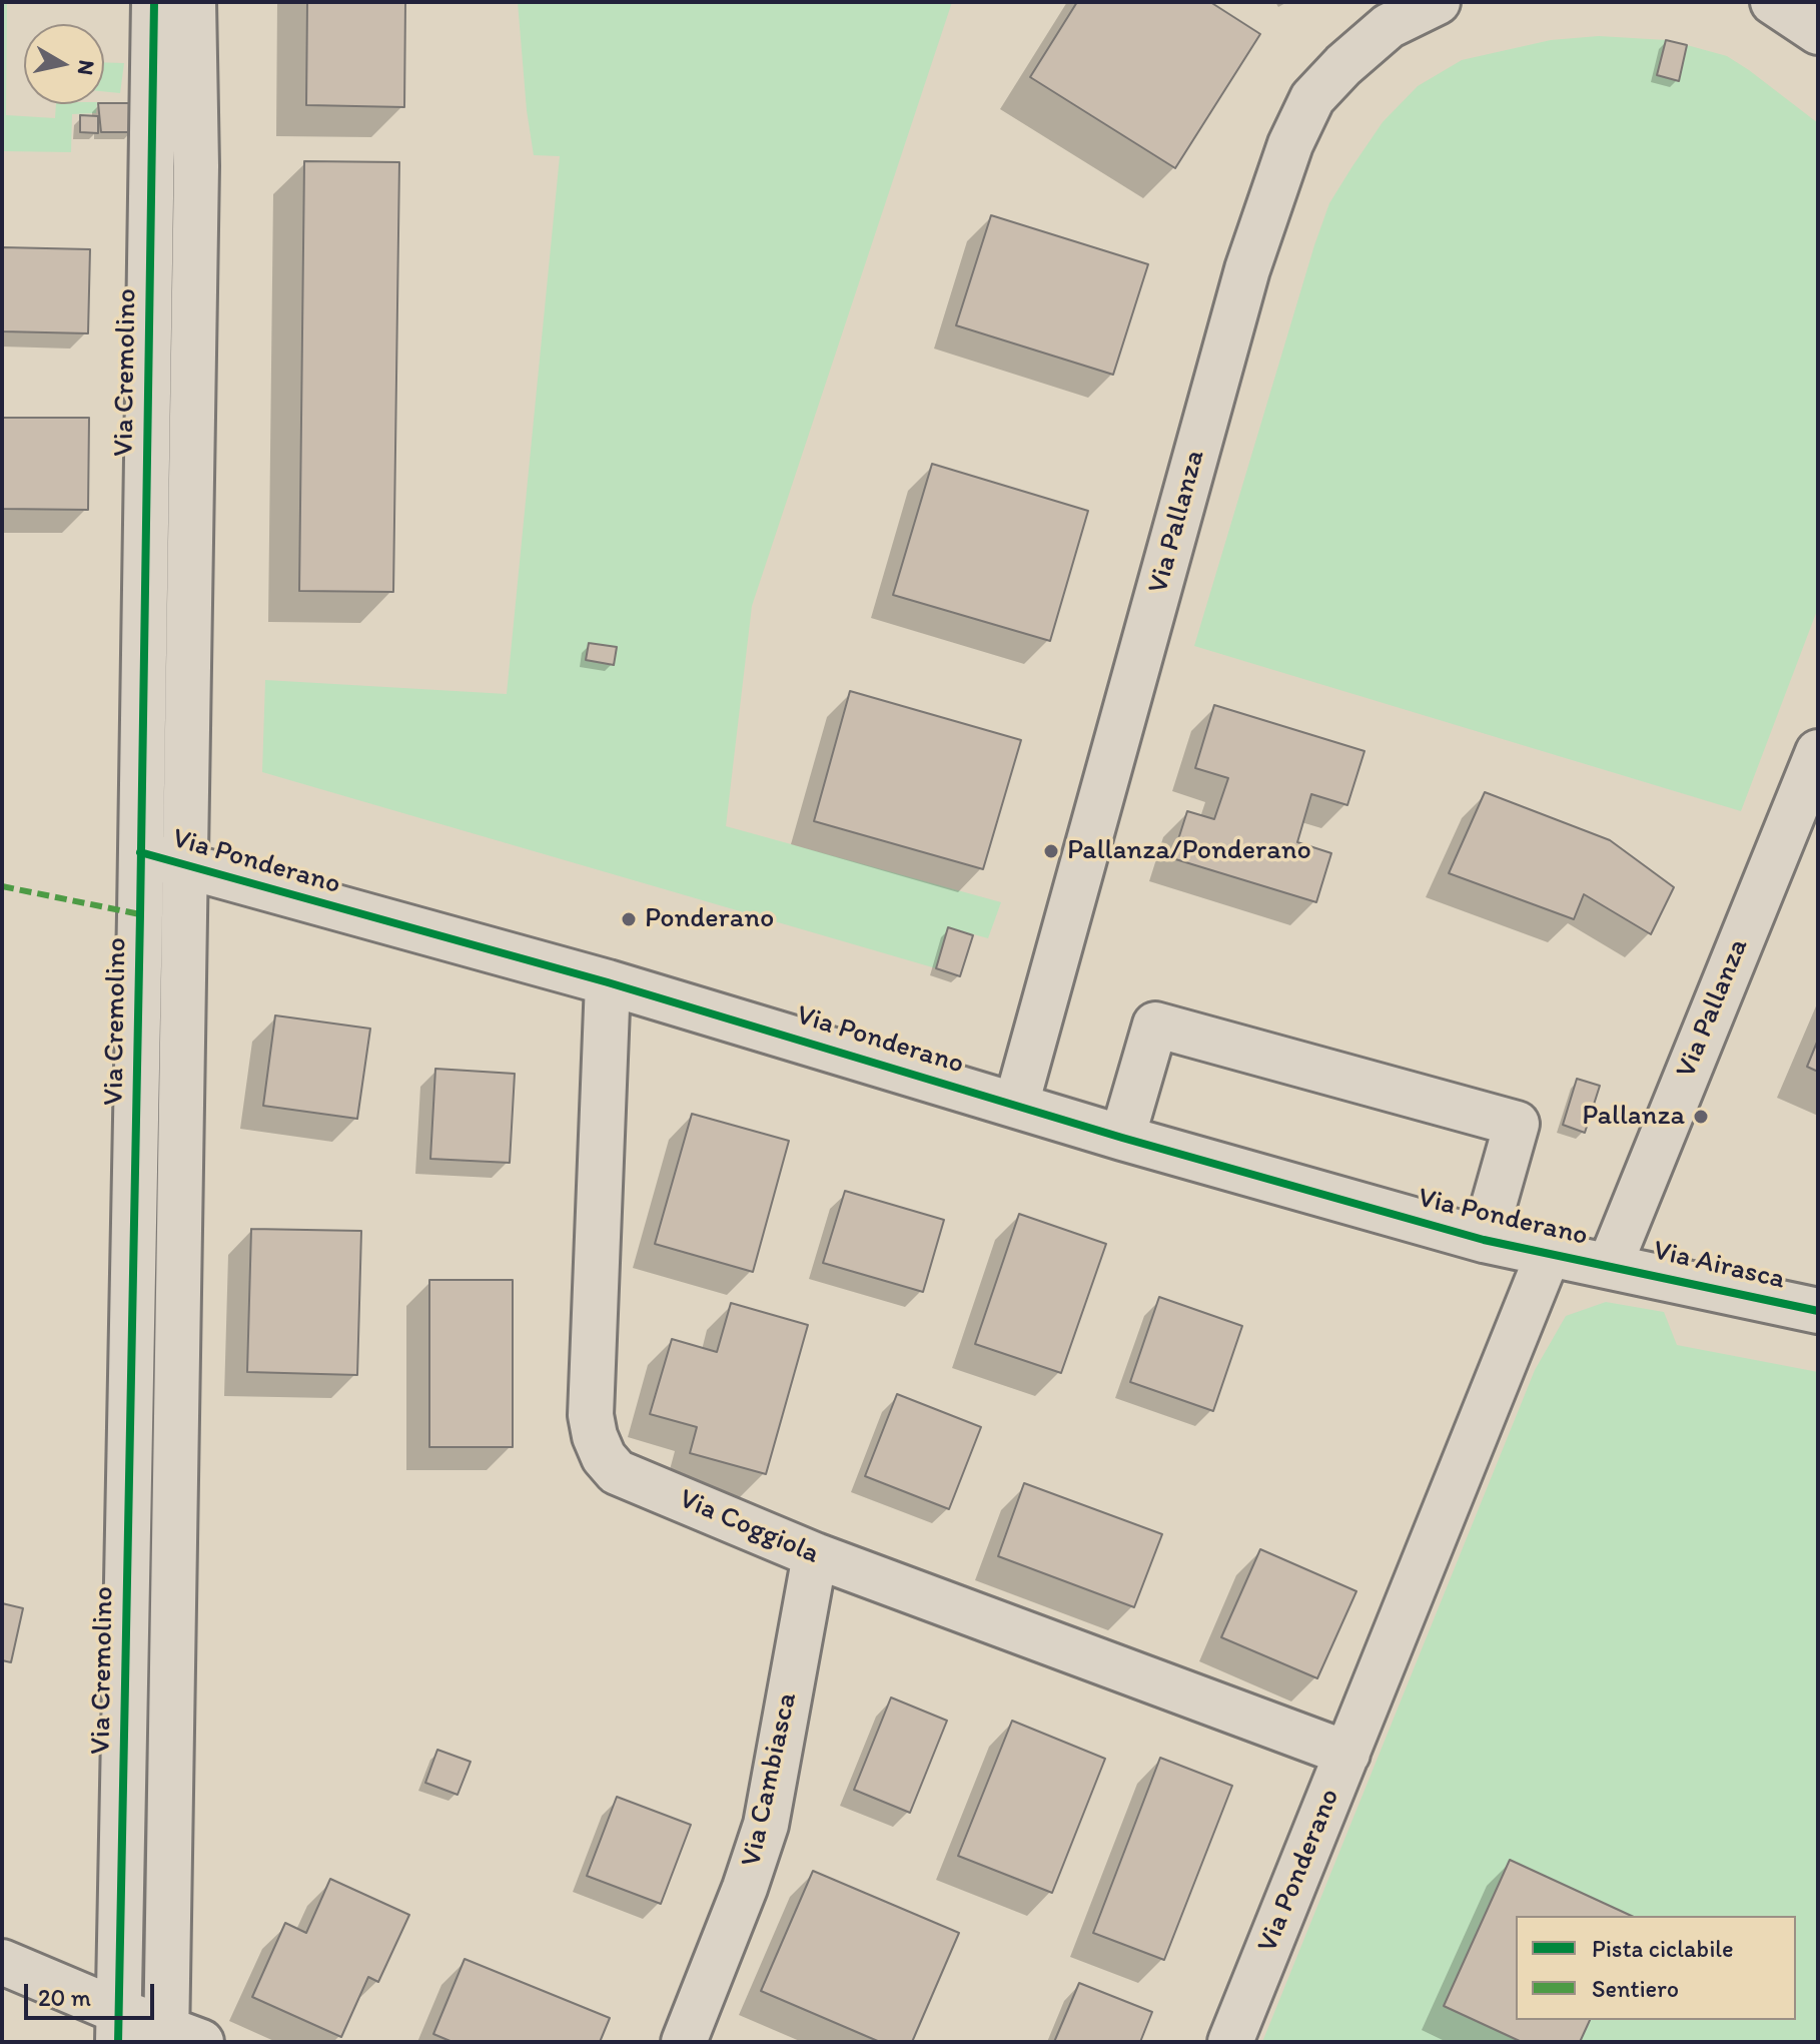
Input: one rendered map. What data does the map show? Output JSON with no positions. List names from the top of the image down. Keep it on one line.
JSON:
{"streets":{"street":["Via Cremolino","Via Pallanza","Via Ponderano","Via Airasca","Via Coggiola","Via Cambiasca"]},"crossings":[["Via Cremolino","Via Ponderano"],["Via Pallanza","Via Ponderano"],["Via Pallanza","Via Airasca"],["Via Ponderano","Via Airasca"],["Via Ponderano","Via Coggiola"],["Via Coggiola","Via Cambiasca"]],"places":["Pallanza/Ponderano","Ponderano","Pallanza"],"legend":["Pista ciclabile","Sentiero"],"scale_bar":"20 m","north":"right"}
